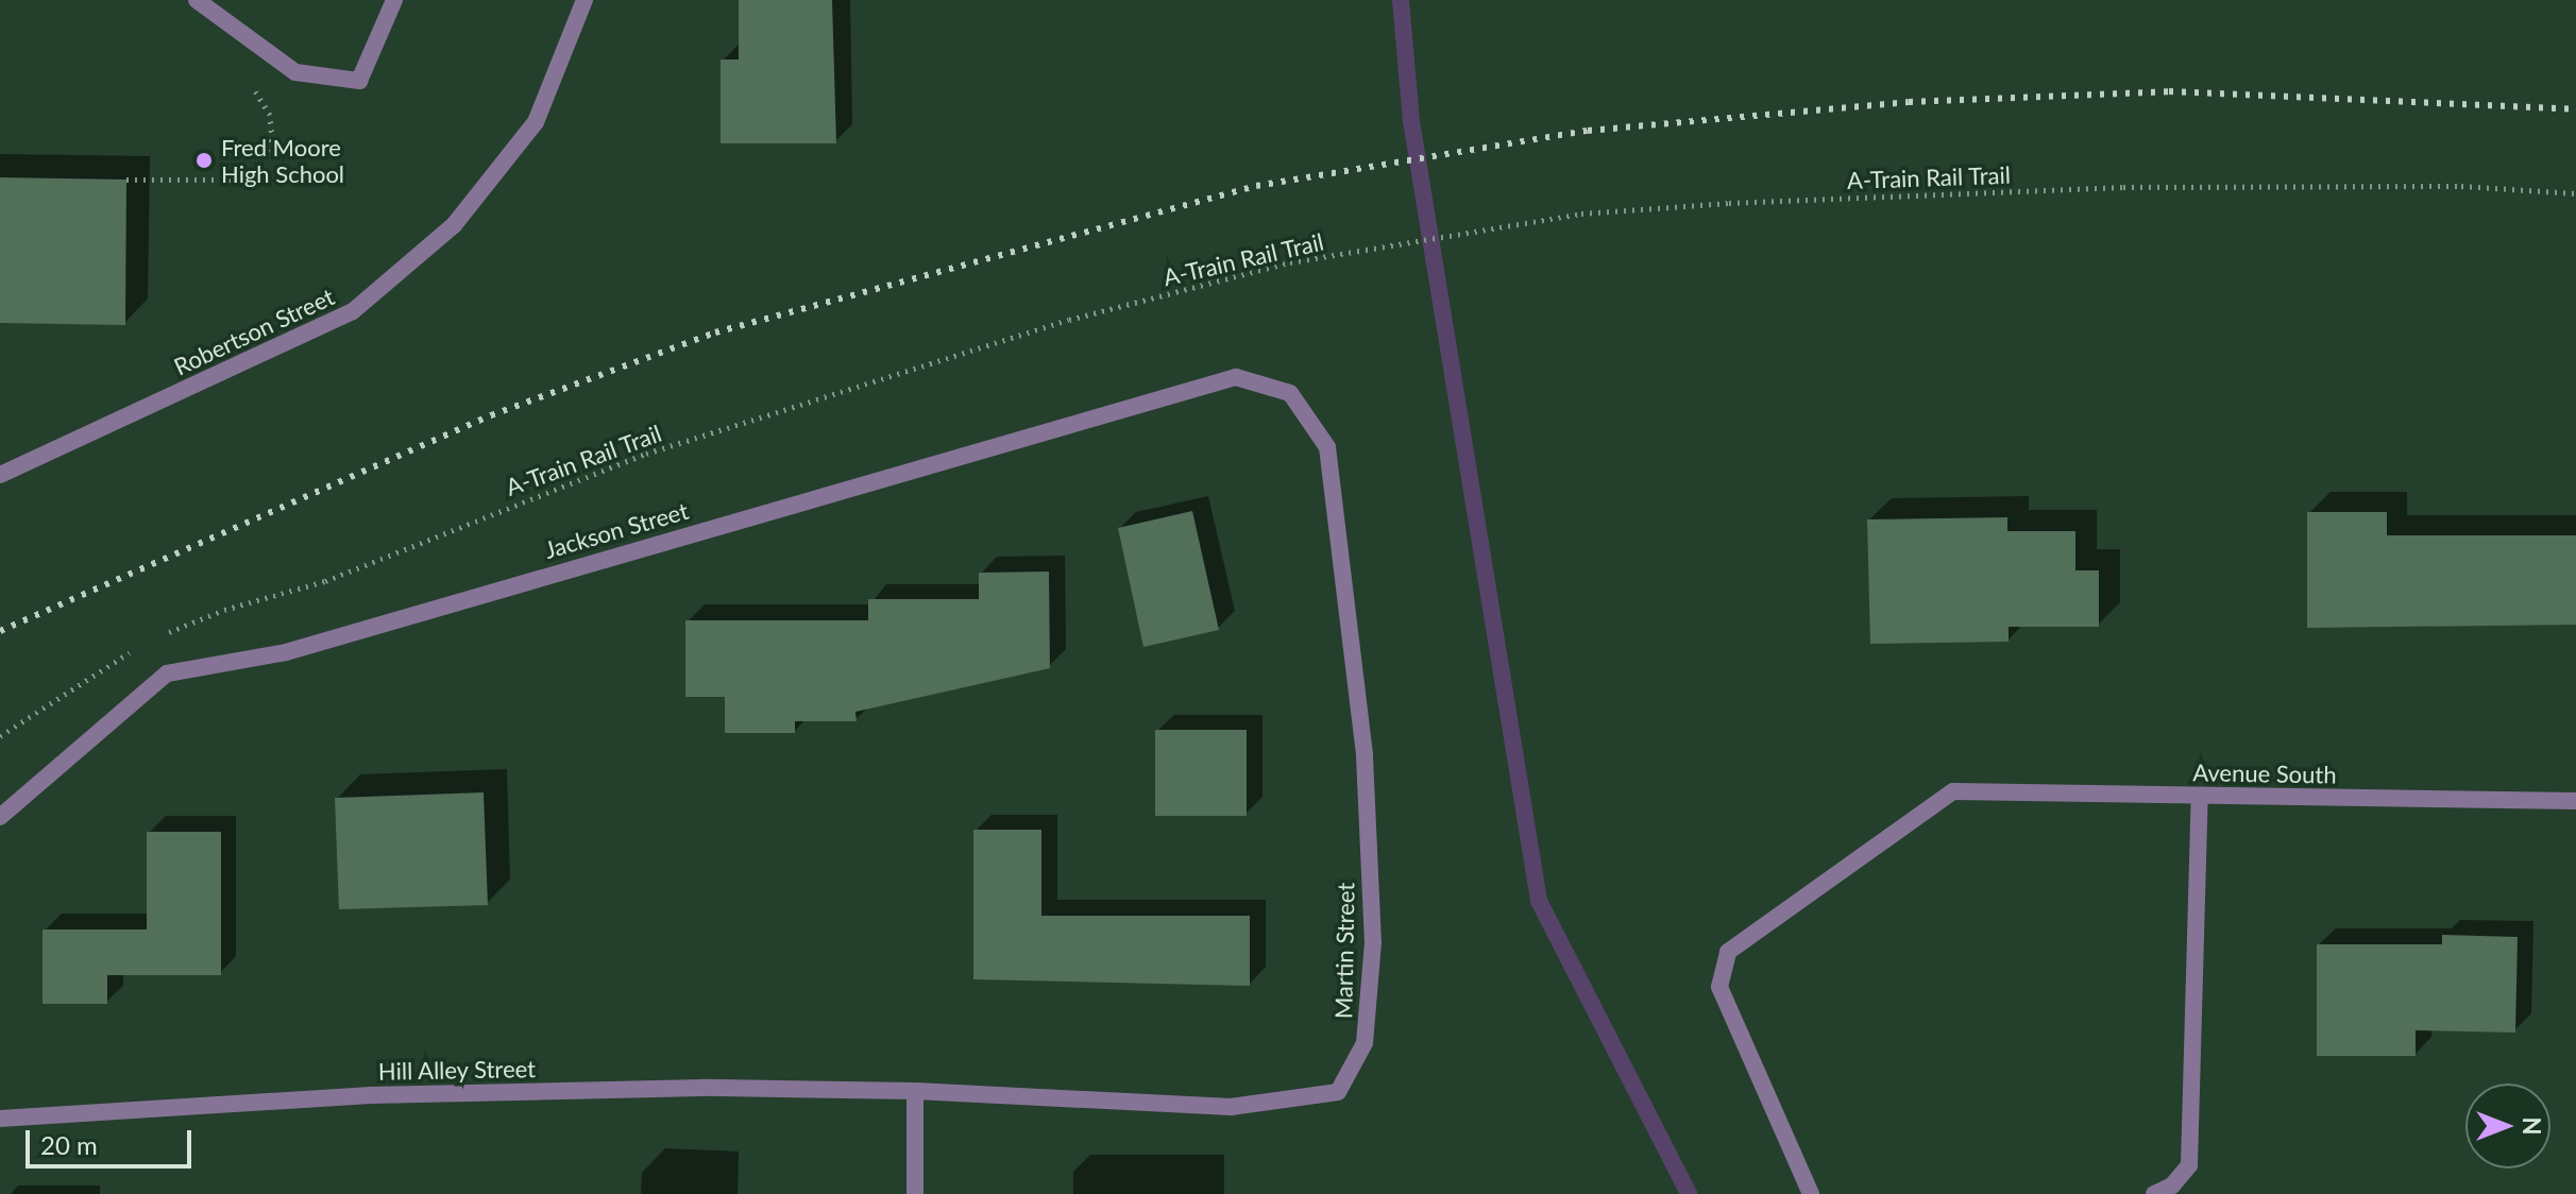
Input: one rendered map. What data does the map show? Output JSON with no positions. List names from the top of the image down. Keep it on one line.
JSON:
{"streets":{"street":["Robertson Street","Jackson Street","Avenue South","Martin Street","Hill Alley Street"],"path":["A-Train Rail Trail"]},"crossings":[["Jackson Street","Martin Street"],["Martin Street","Hill Alley Street"]],"places":["Fred Moore High School"],"scale_bar":"20 m","north":"right"}
